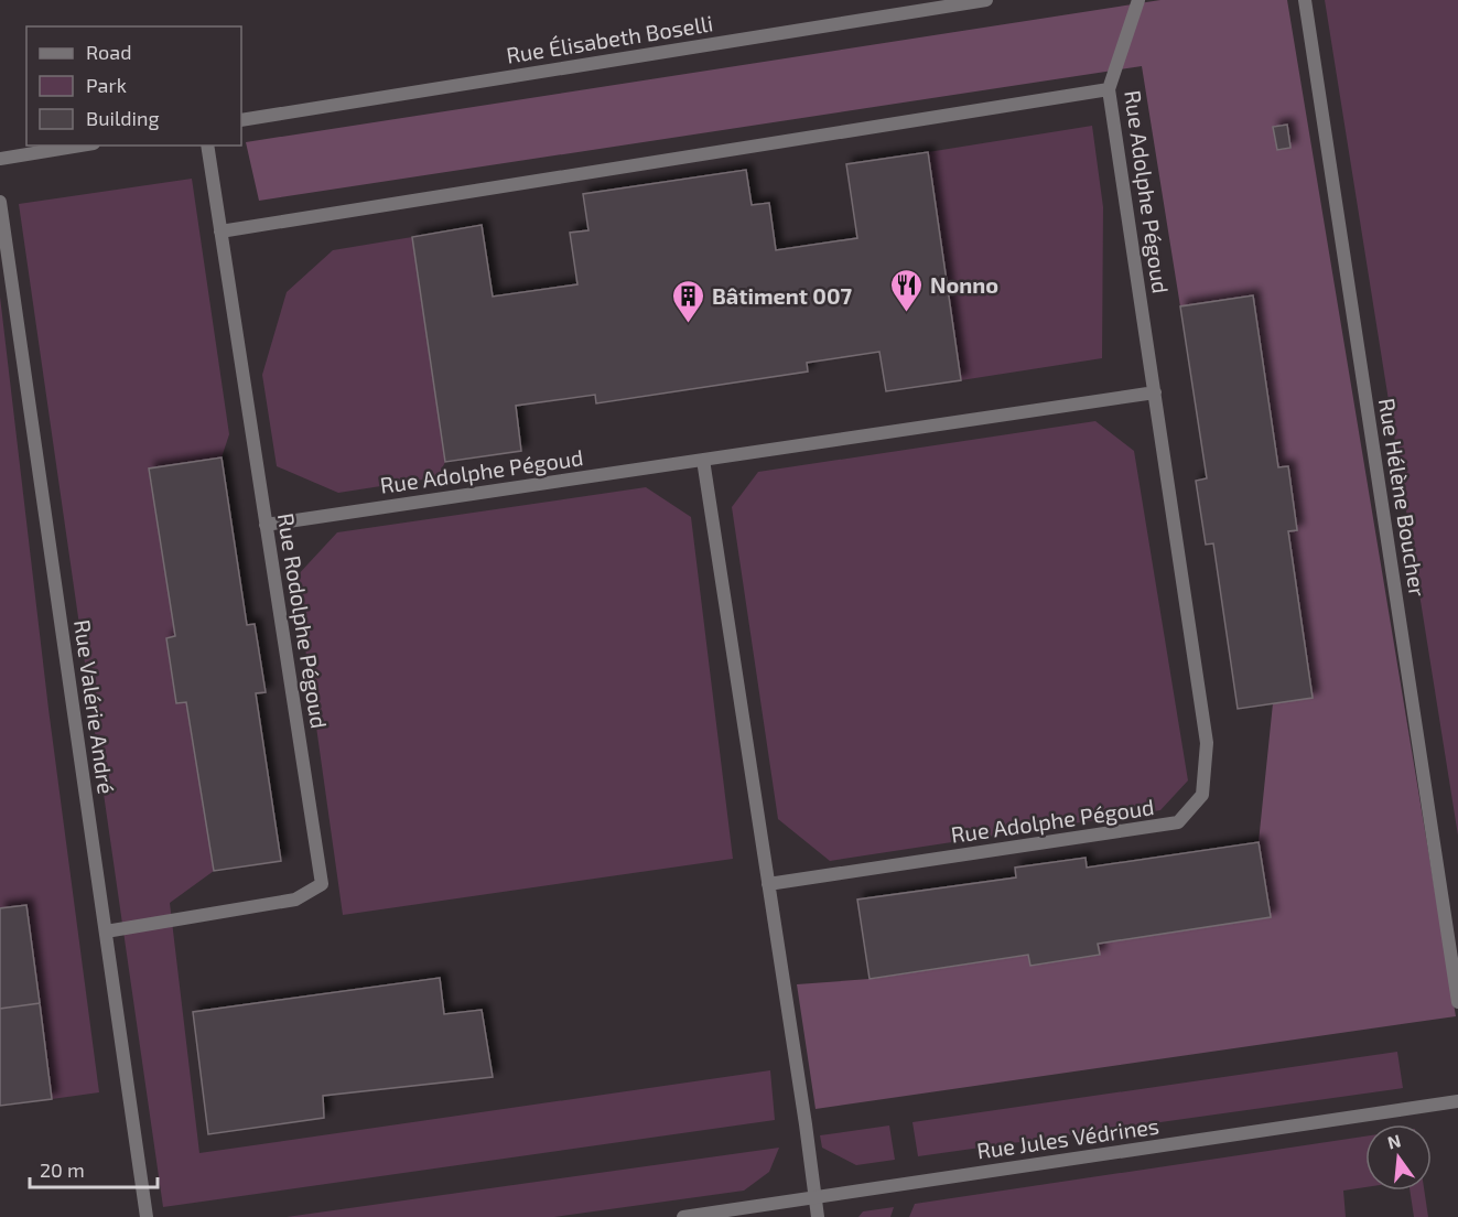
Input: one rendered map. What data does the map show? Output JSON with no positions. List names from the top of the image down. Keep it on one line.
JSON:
{"streets":{"street":["Rue Élisabeth Boselli","Rue Adolphe Pégoud","Rue Hélène Boucher","Rue Rodolphe Pégoud","Rue Valérie André","Rue Jules Védrines"]},"crossings":[["Rue Adolphe Pégoud","Rue Rodolphe Pégoud"],["Rue Rodolphe Pégoud","Rue Valérie André"]],"places":{"restaurant":["Nonno"],"building":["Bâtiment 007"]},"legend":["Road","Park","Building"],"scale_bar":"20 m","north":"top"}
